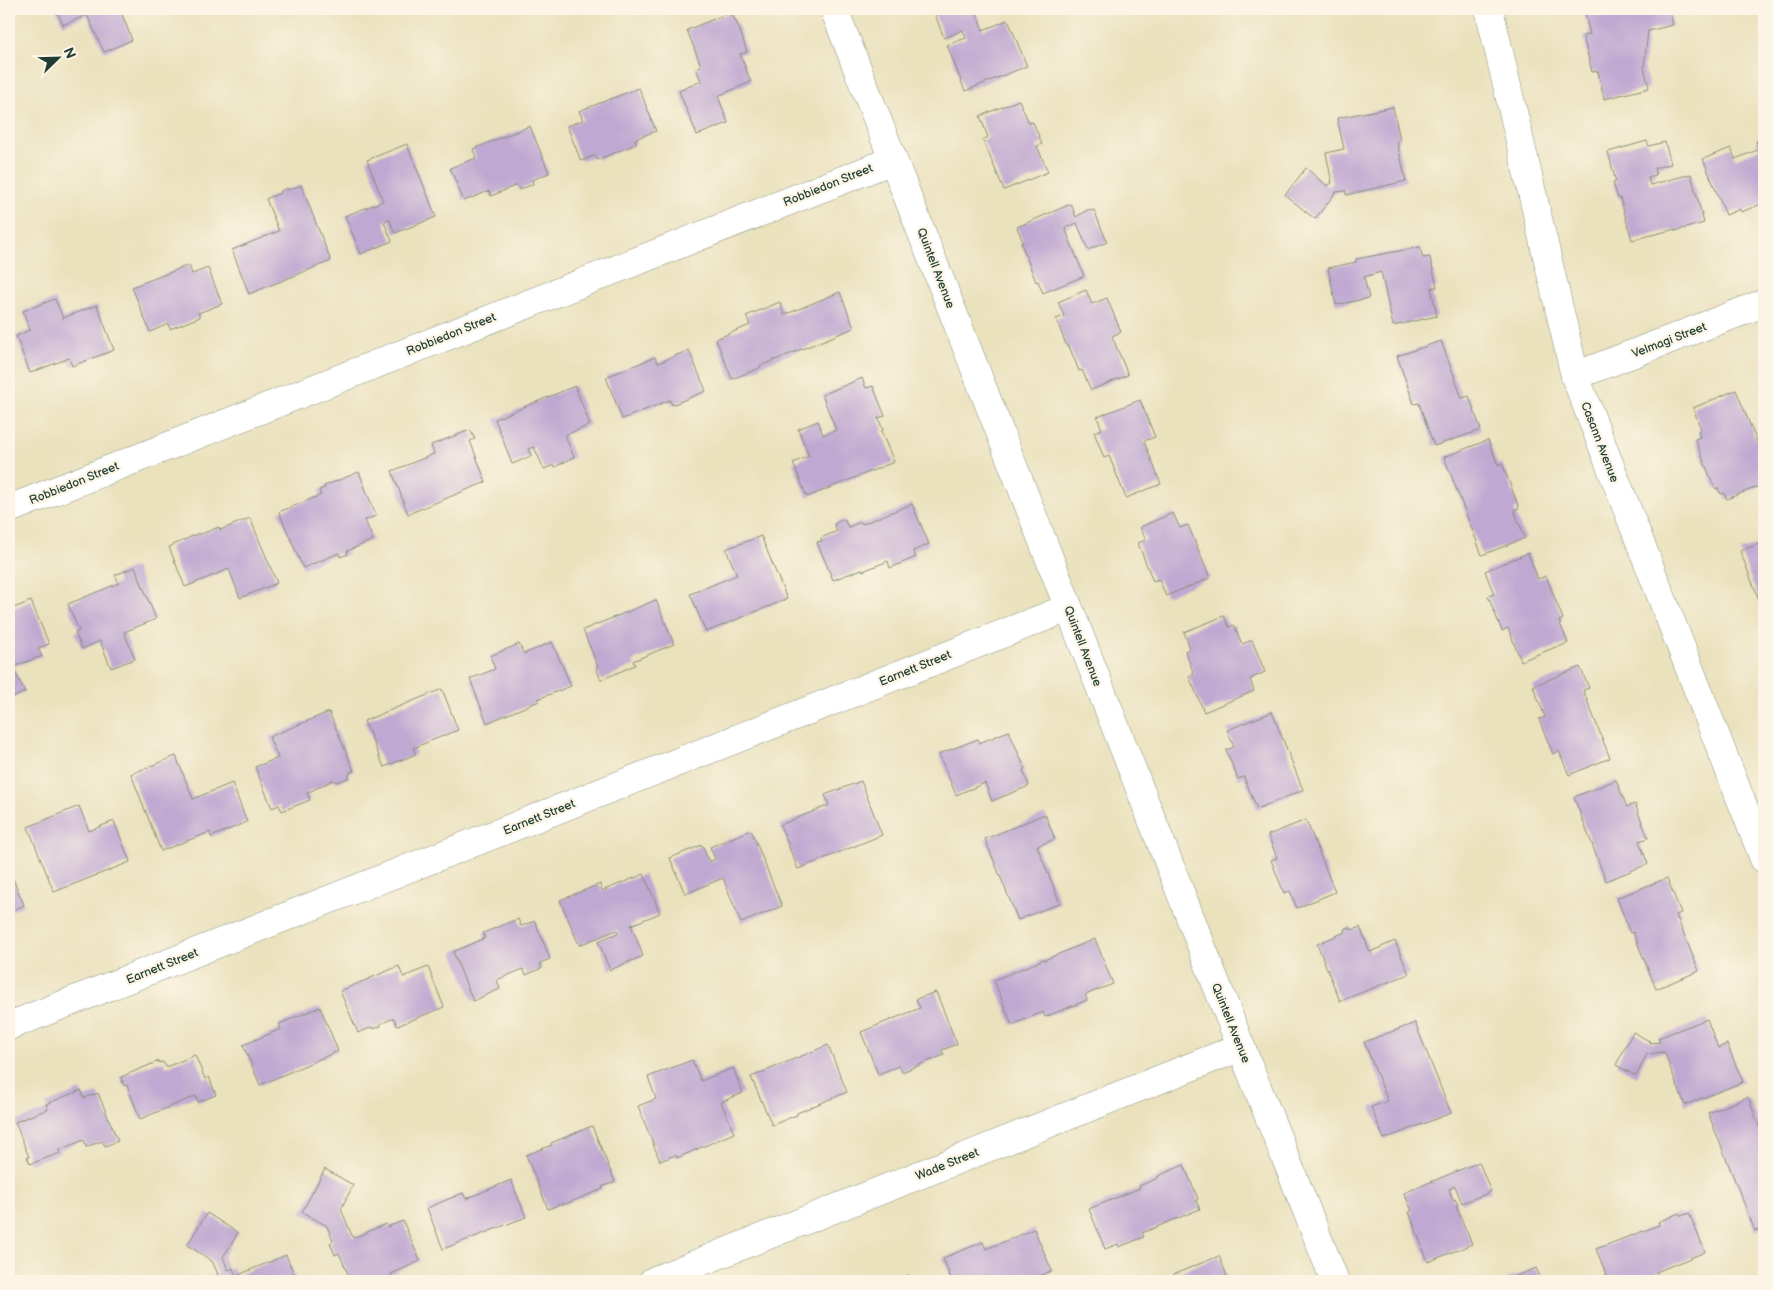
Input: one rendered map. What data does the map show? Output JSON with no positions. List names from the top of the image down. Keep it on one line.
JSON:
{"streets":{"street":["Robbiedon Street","Quintell Avenue","Velmagi Street","Casann Avenue","Earnett Street","Wade Street"]},"crossings":[["Robbiedon Street","Quintell Avenue"],["Quintell Avenue","Earnett Street"],["Quintell Avenue","Wade Street"],["Velmagi Street","Casann Avenue"]],"north":"top right"}
